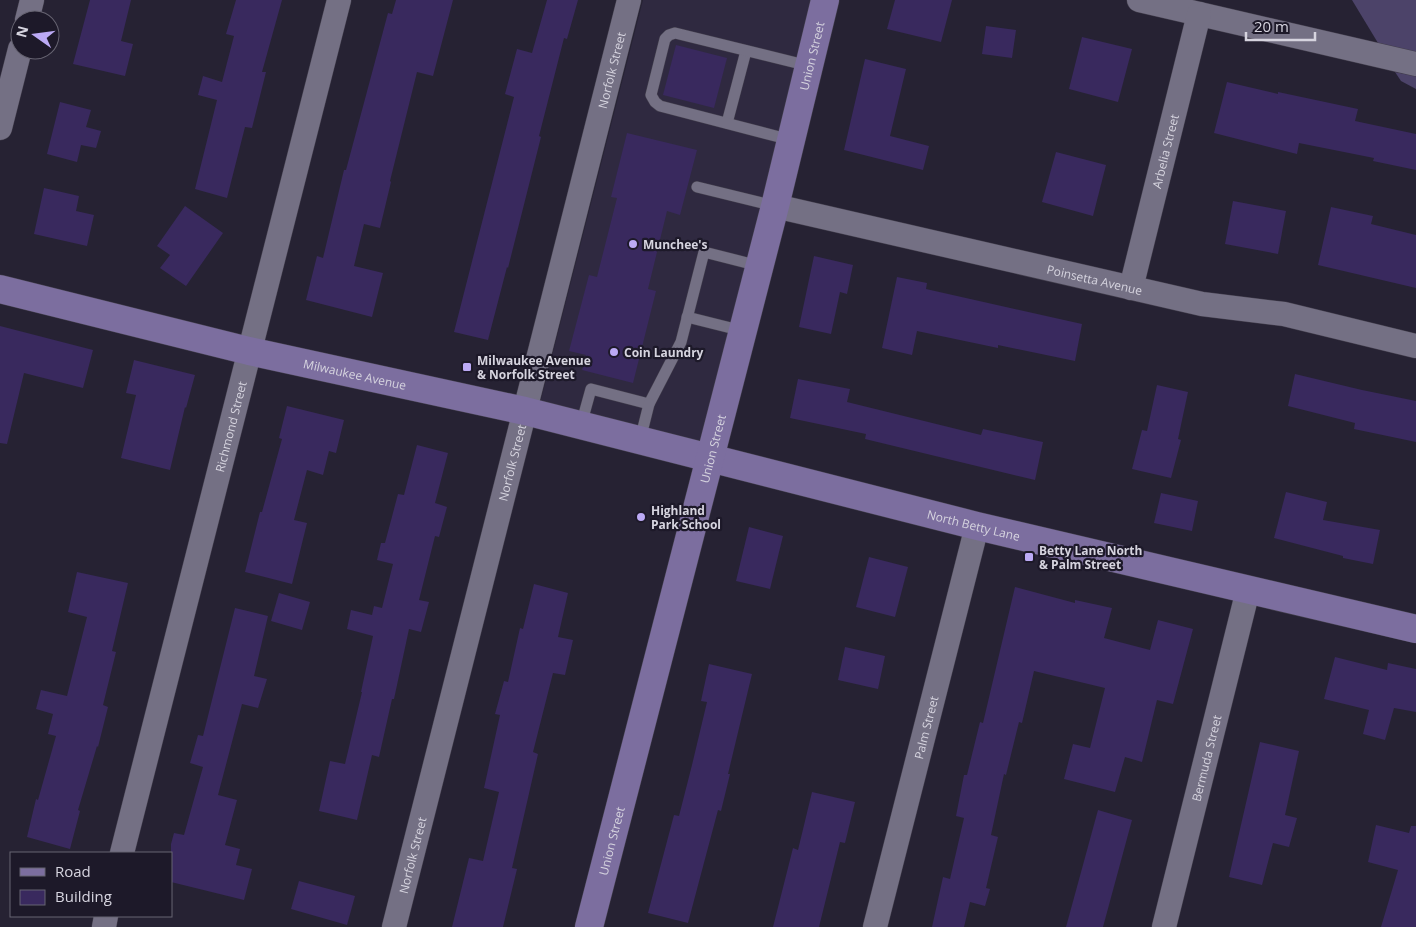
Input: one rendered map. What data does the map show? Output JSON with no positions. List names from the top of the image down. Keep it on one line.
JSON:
{"streets":{"street":["Union Street","Norfolk Street","Arbelia Street","Poinsetta Avenue","Milwaukee Avenue","Richmond Street","North Betty Lane","Palm Street","Bermuda Street"]},"crossings":[["Union Street","Poinsetta Avenue"],["Union Street","Milwaukee Avenue"],["Union Street","North Betty Lane"],["Norfolk Street","Milwaukee Avenue"],["Arbelia Street","Poinsetta Avenue"],["Milwaukee Avenue","Richmond Street"],["Milwaukee Avenue","North Betty Lane"],["North Betty Lane","Palm Street"],["North Betty Lane","Bermuda Street"]],"places":{"other":["Munchee's","Coin Laundry","Highland Park School"],"transit":["Milwaukee Avenue & Norfolk Street","Betty Lane North & Palm Street"]},"legend":["Road","Building"],"scale_bar":"20 m","north":"left"}
